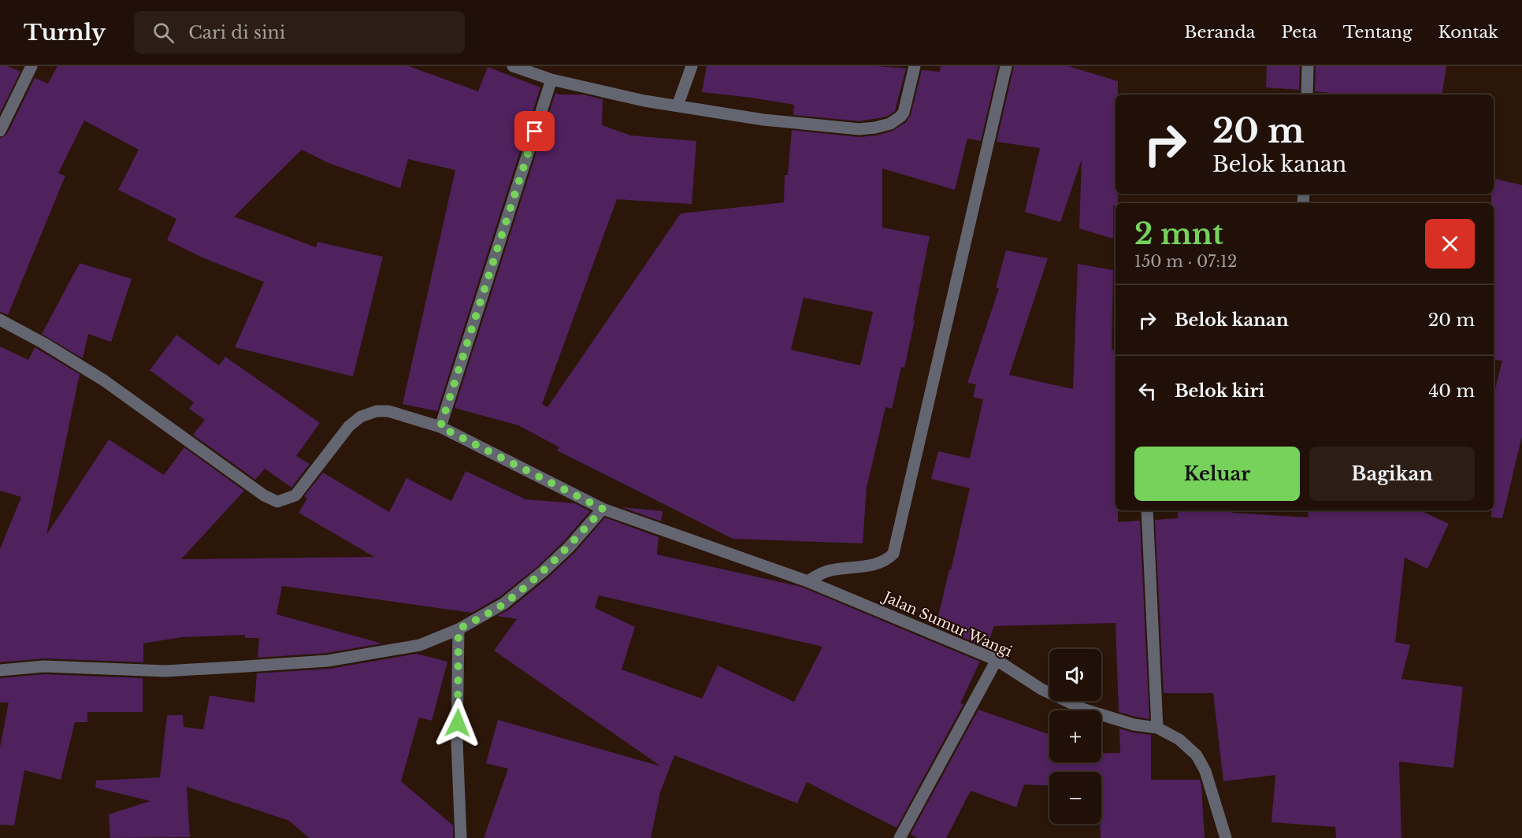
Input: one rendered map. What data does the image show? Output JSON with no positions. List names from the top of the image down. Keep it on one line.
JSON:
{"streets":{"street":["Jalan Sumur Wangi"]},"page":{"header":"Turnly","search":"Cari di sini","nav":["Beranda","Peta","Tentang","Kontak"],"turn":["20 m","Belok kanan"],"heading":["2 mnt","150 m · 07:12"],"list":[{"name":"Belok kanan","value":"20 m"},{"name":"Belok kiri","value":"40 m"}],"buttons":["Keluar","Bagikan"],"map_buttons":["+","−"]}}
